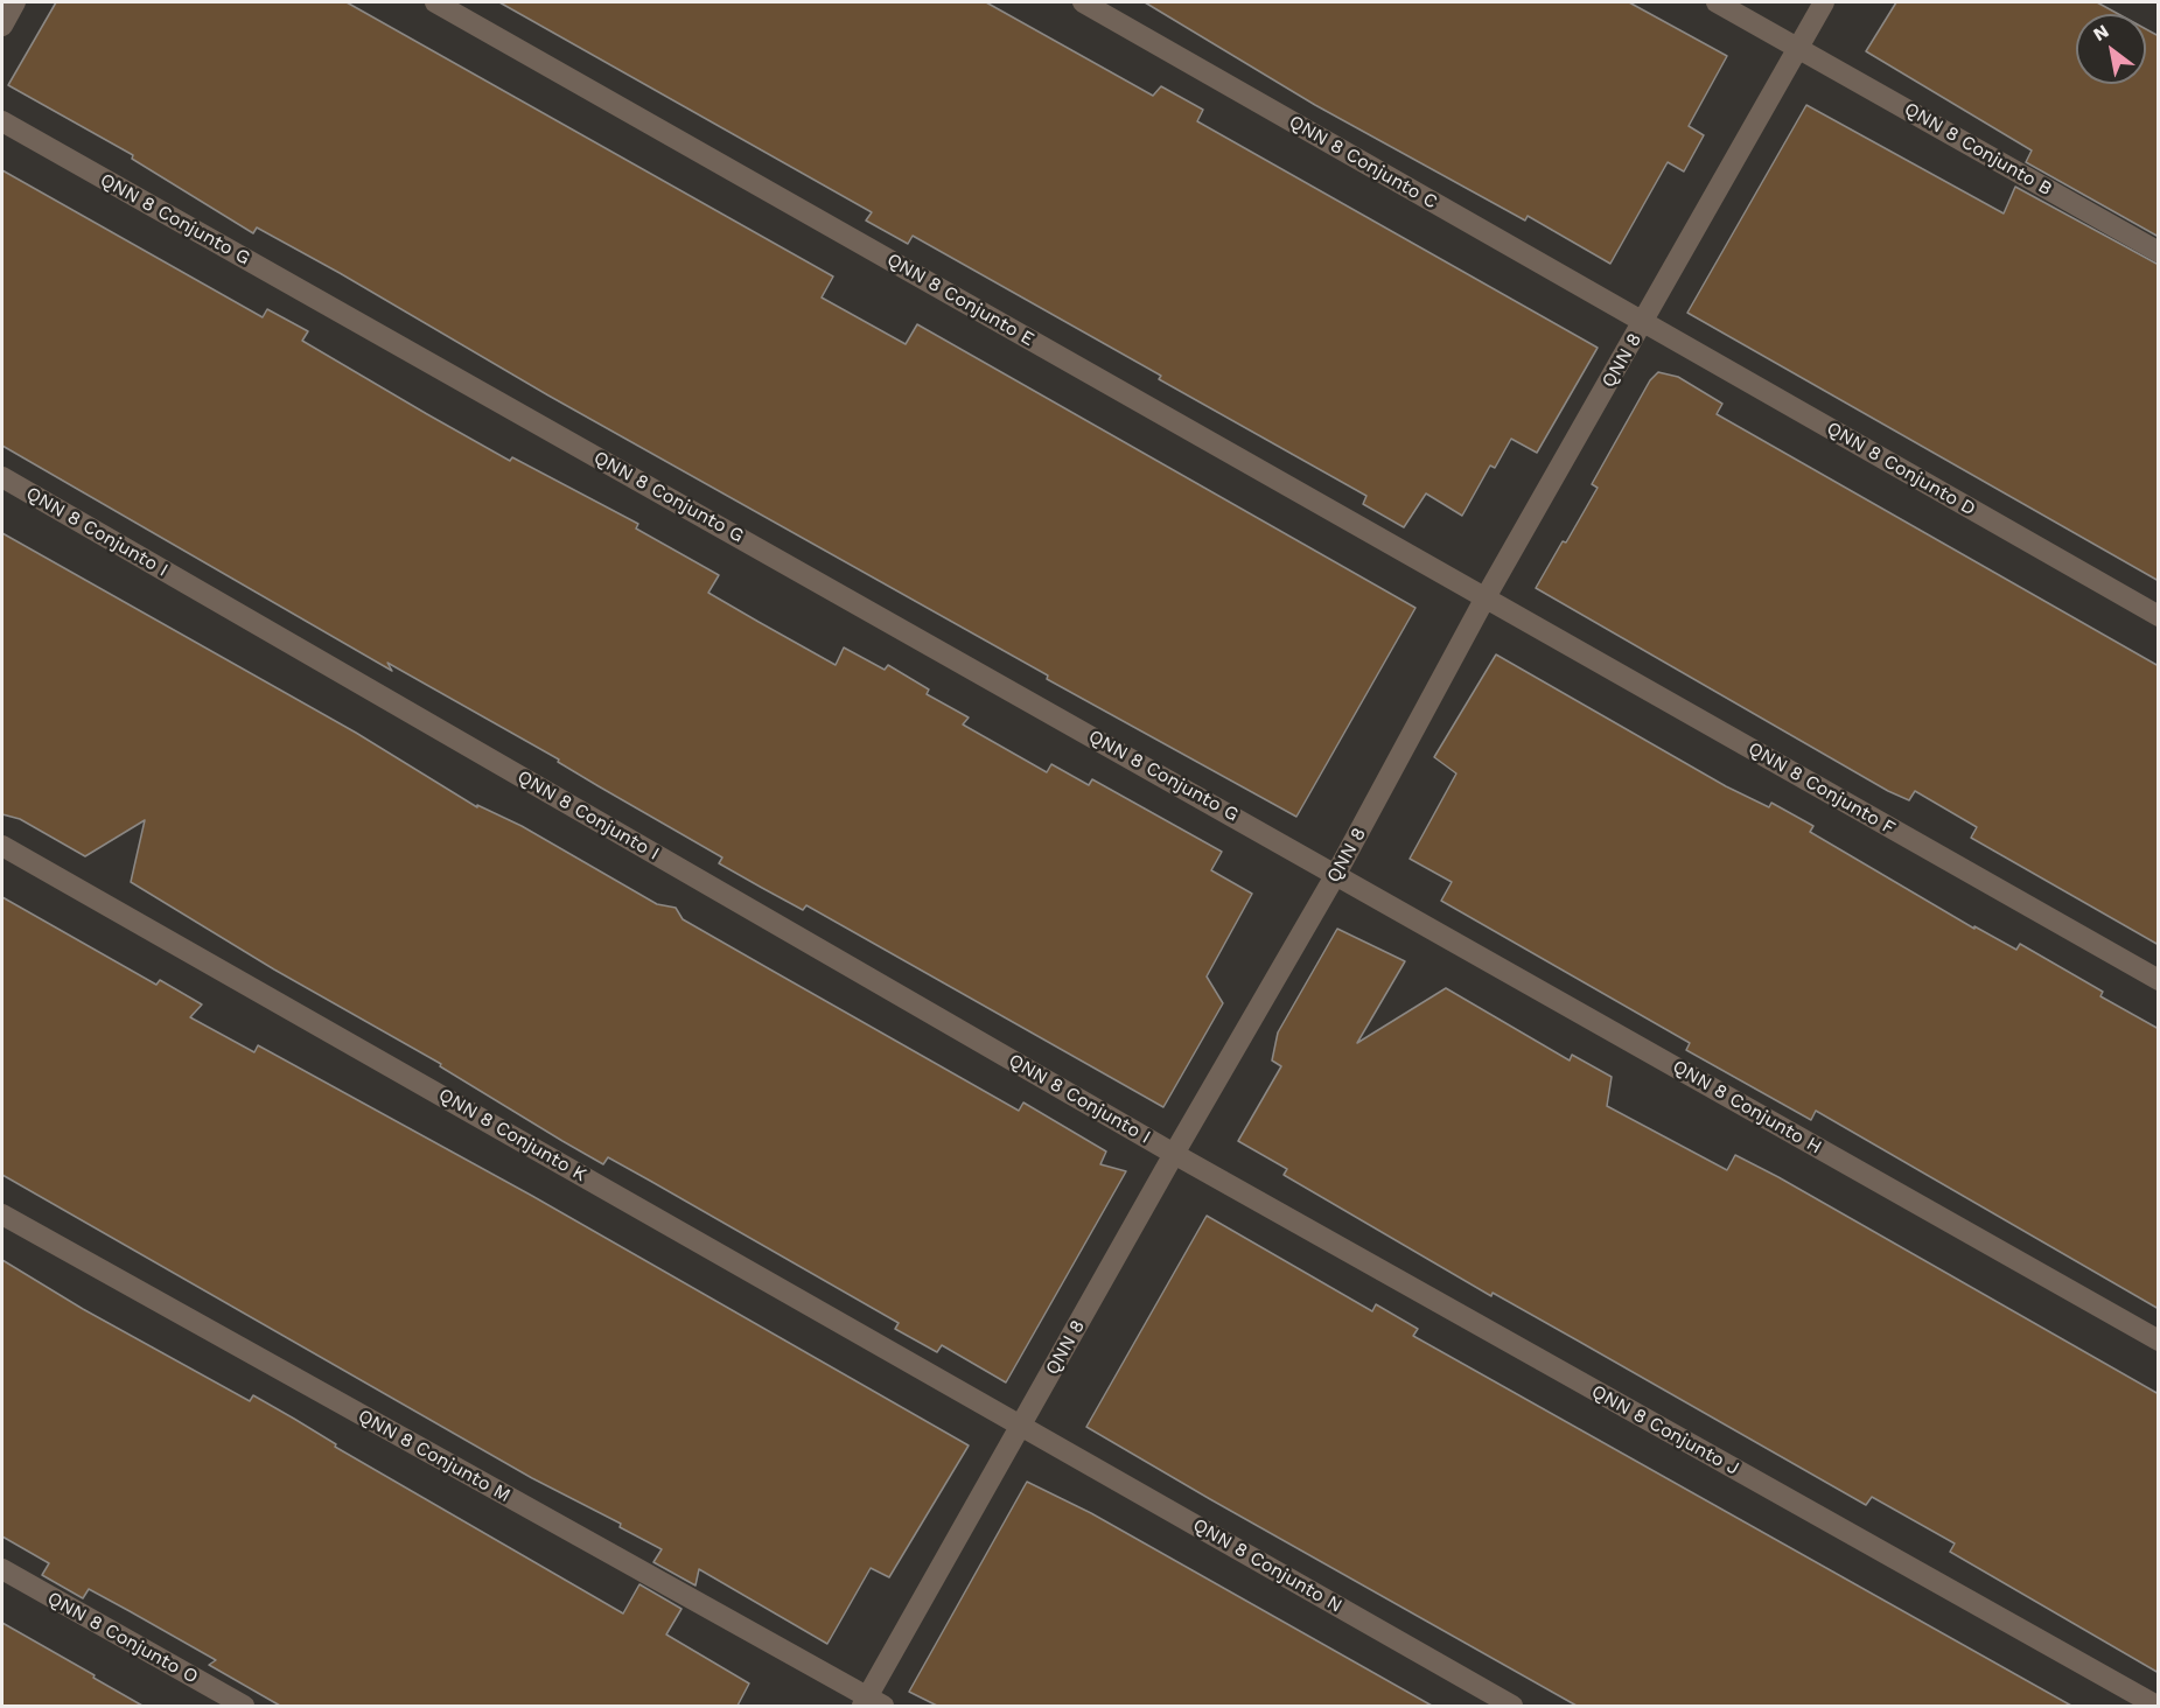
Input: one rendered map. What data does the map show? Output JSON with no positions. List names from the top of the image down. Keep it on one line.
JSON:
{"streets":{"street":["QNN 8 Conjunto B","QNN 8 Conjunto C","QNN 8 Conjunto G","QNN 8 Conjunto E","QNN 8","QNN 8 Conjunto D","QNN 8 Conjunto I","QNN 8 Conjunto F","QNN 8 Conjunto H","QNN 8 Conjunto K","QNN 8 Conjunto J","QNN 8 Conjunto M","QNN 8 Conjunto N","QNN 8 Conjunto O"]},"crossings":[["QNN 8 Conjunto B","QNN 8"],["QNN 8 Conjunto C","QNN 8"],["QNN 8 Conjunto C","QNN 8 Conjunto D"],["QNN 8 Conjunto G","QNN 8"],["QNN 8 Conjunto G","QNN 8 Conjunto H"],["QNN 8 Conjunto E","QNN 8"],["QNN 8 Conjunto E","QNN 8 Conjunto F"],["QNN 8","QNN 8 Conjunto D"],["QNN 8","QNN 8 Conjunto I"],["QNN 8","QNN 8 Conjunto F"],["QNN 8","QNN 8 Conjunto H"],["QNN 8","QNN 8 Conjunto K"],["QNN 8","QNN 8 Conjunto J"],["QNN 8","QNN 8 Conjunto M"],["QNN 8","QNN 8 Conjunto N"],["QNN 8 Conjunto I","QNN 8 Conjunto J"],["QNN 8 Conjunto K","QNN 8 Conjunto N"]],"north":"top left"}
